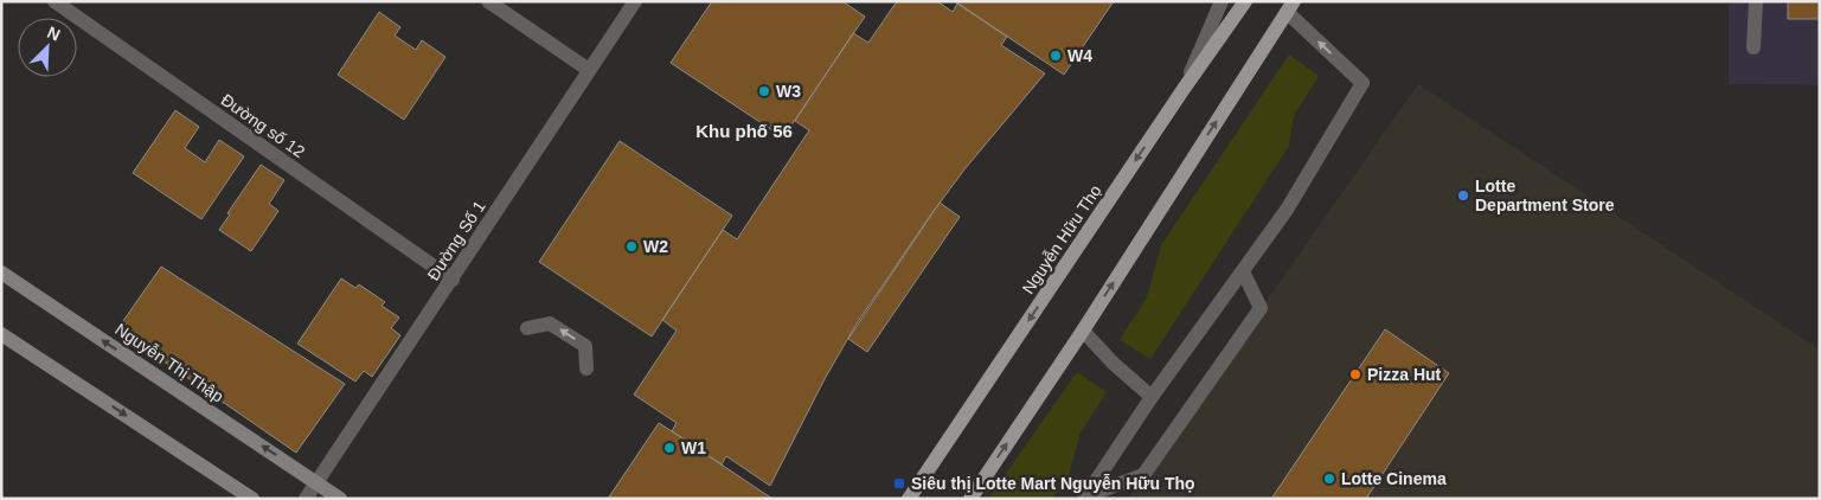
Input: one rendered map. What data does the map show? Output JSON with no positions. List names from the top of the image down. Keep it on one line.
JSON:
{"streets":{"main road":["Nguyễn Hữu Thọ","Nguyễn Thị Thập"],"street":["Đường số 12","Đường Số 1"]},"crossings":[["Đường số 12","Đường Số 1"],["Đường Số 1","Nguyễn Thị Thập"]],"districts":["Khu phố 56"],"places":{"other":["W4","W3","Lotte Department Store","W2","Pizza Hut","W1","Lotte Cinema"],"transit":["Siêu thị Lotte Mart Nguyễn Hữu Thọ"]},"north":"top right"}
